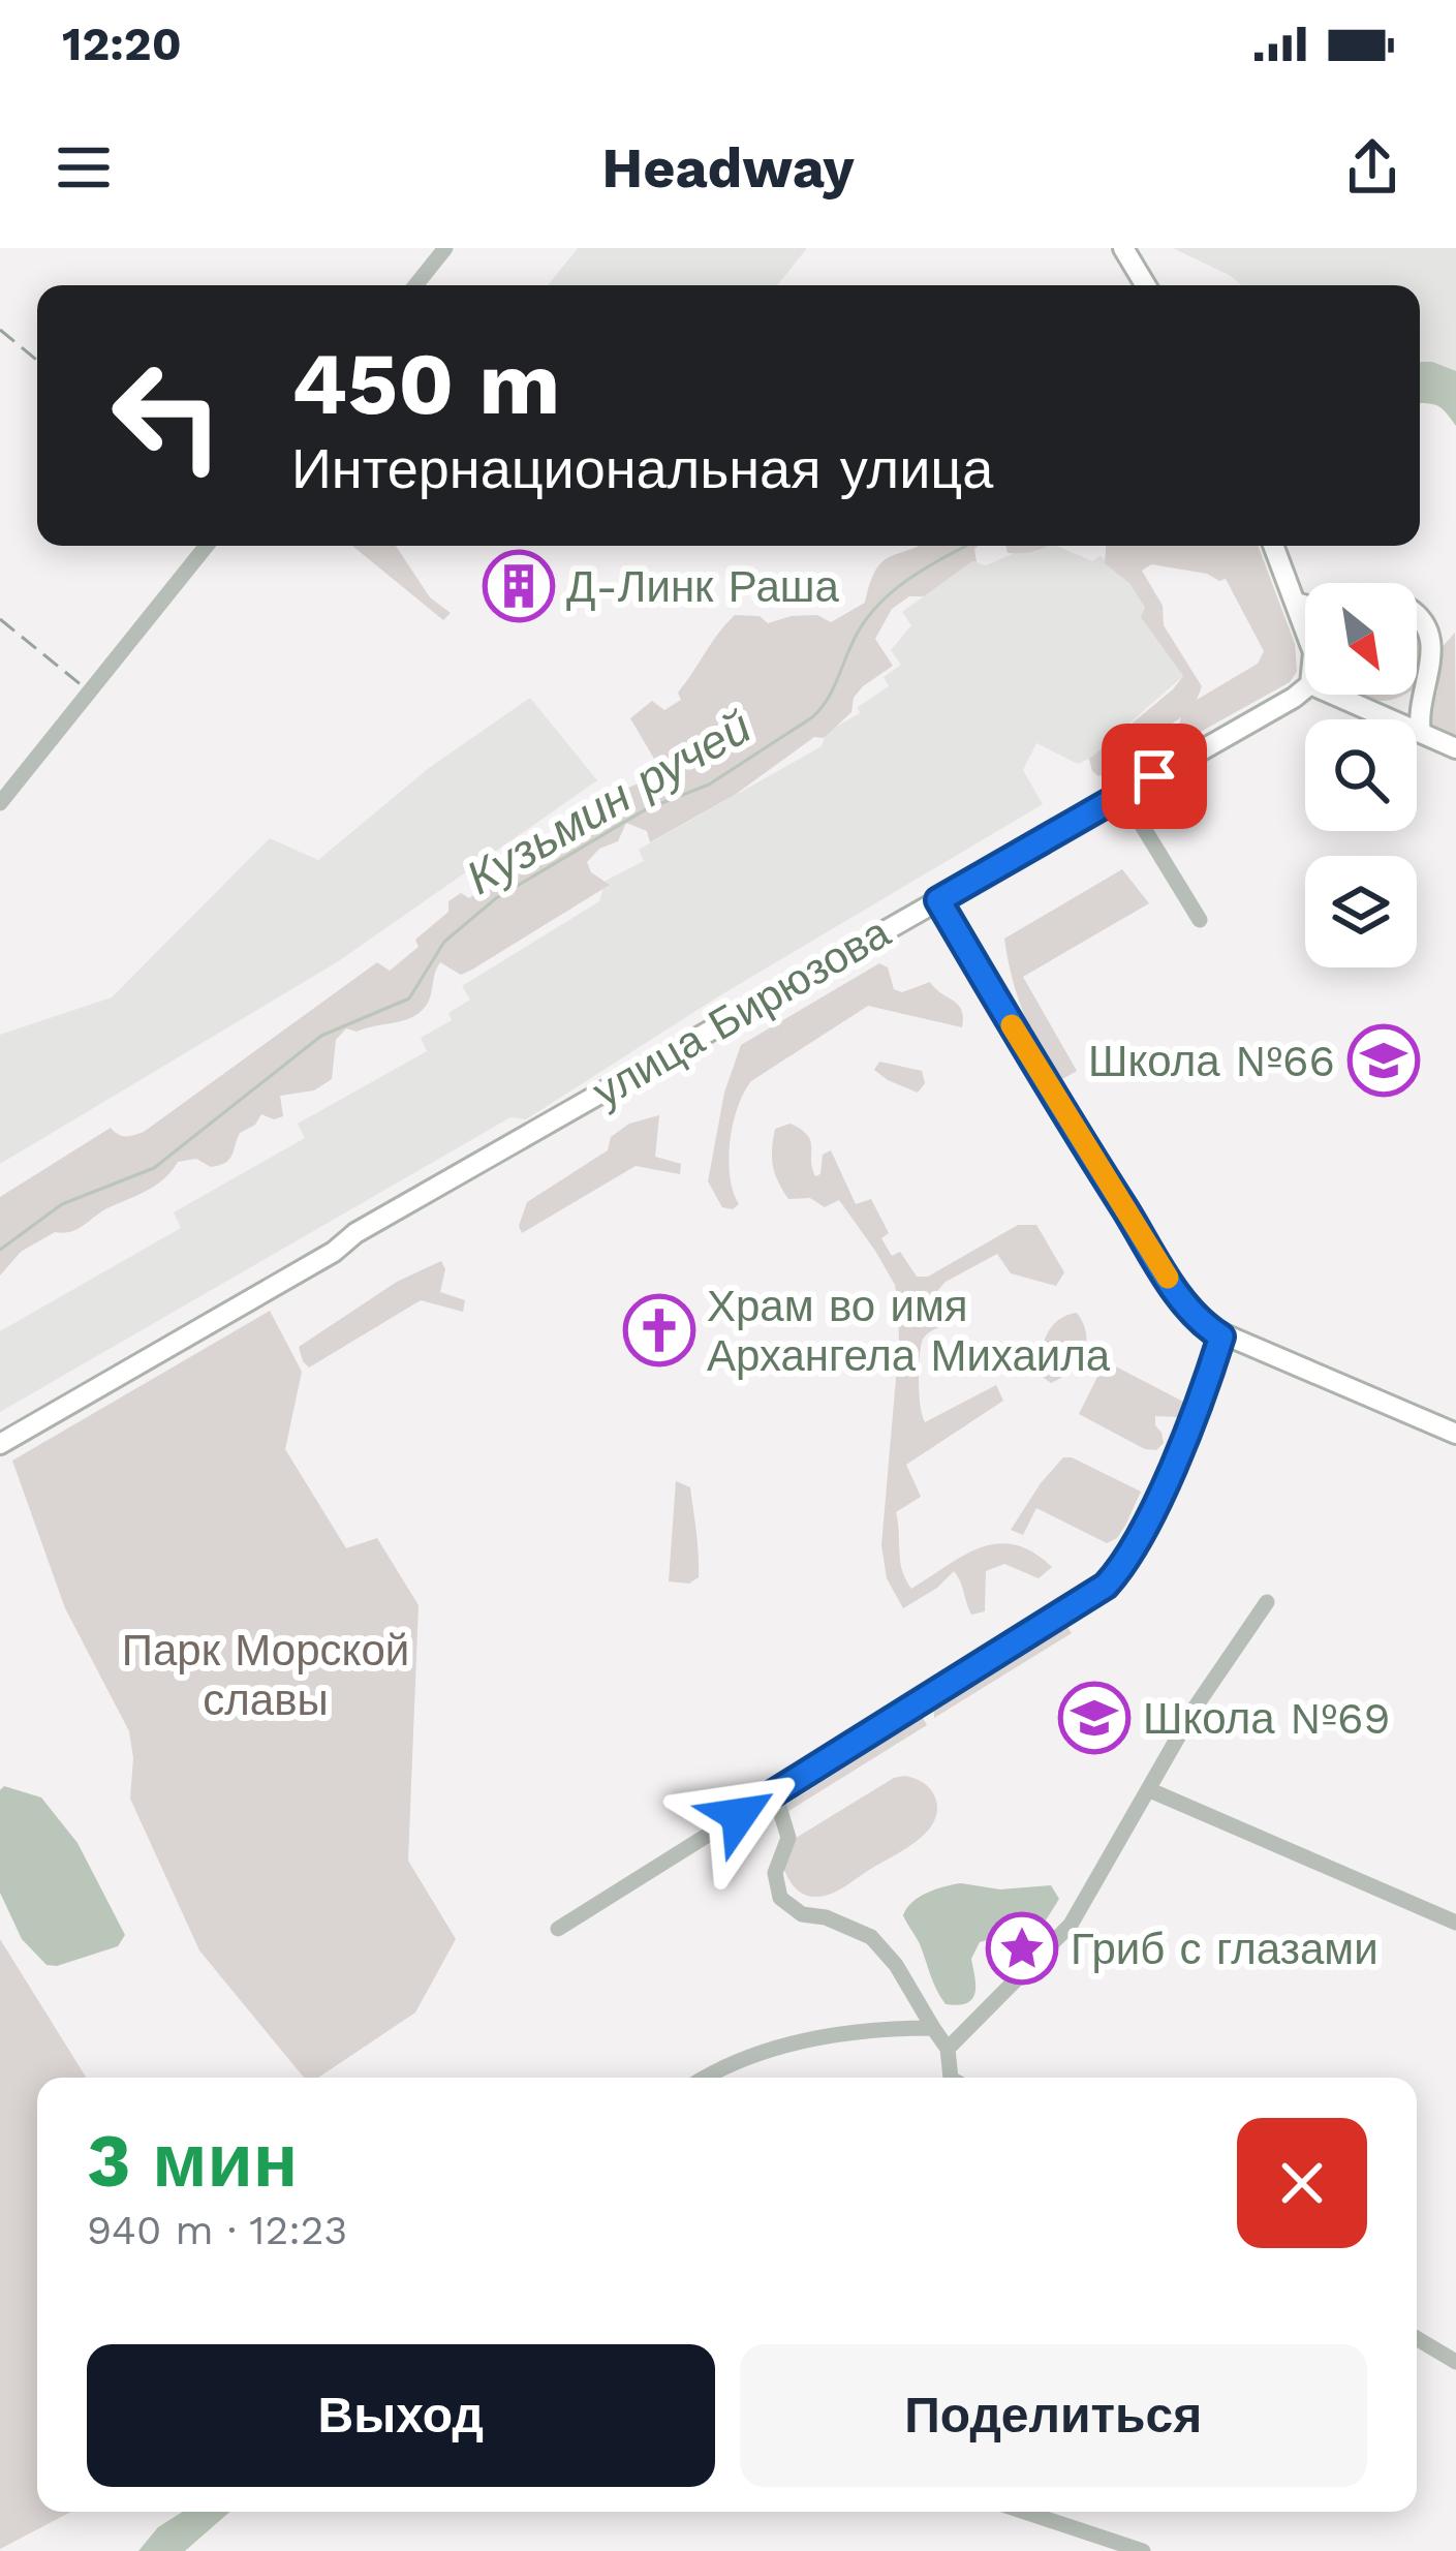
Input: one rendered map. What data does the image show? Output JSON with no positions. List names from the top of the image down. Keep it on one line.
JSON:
{"streets":{"main road":["улица Бирюзова"]},"water":["Кузьмин ручей"],"parks":["Парк Морской славы"],"places":{"building":["Д-Линк Раша"],"school or university":["Школа №66","Школа №69"],"church":["Храм во имя Архангела Михаила"],"place":["Гриб с глазами"]},"north":"bottom right","page":{"status":"12:20","header":"Headway","turn":["450 m","Интернациональная улица"],"heading":["3 мин","940 m · 12:23"],"buttons":["Выход","Поделиться"]}}
